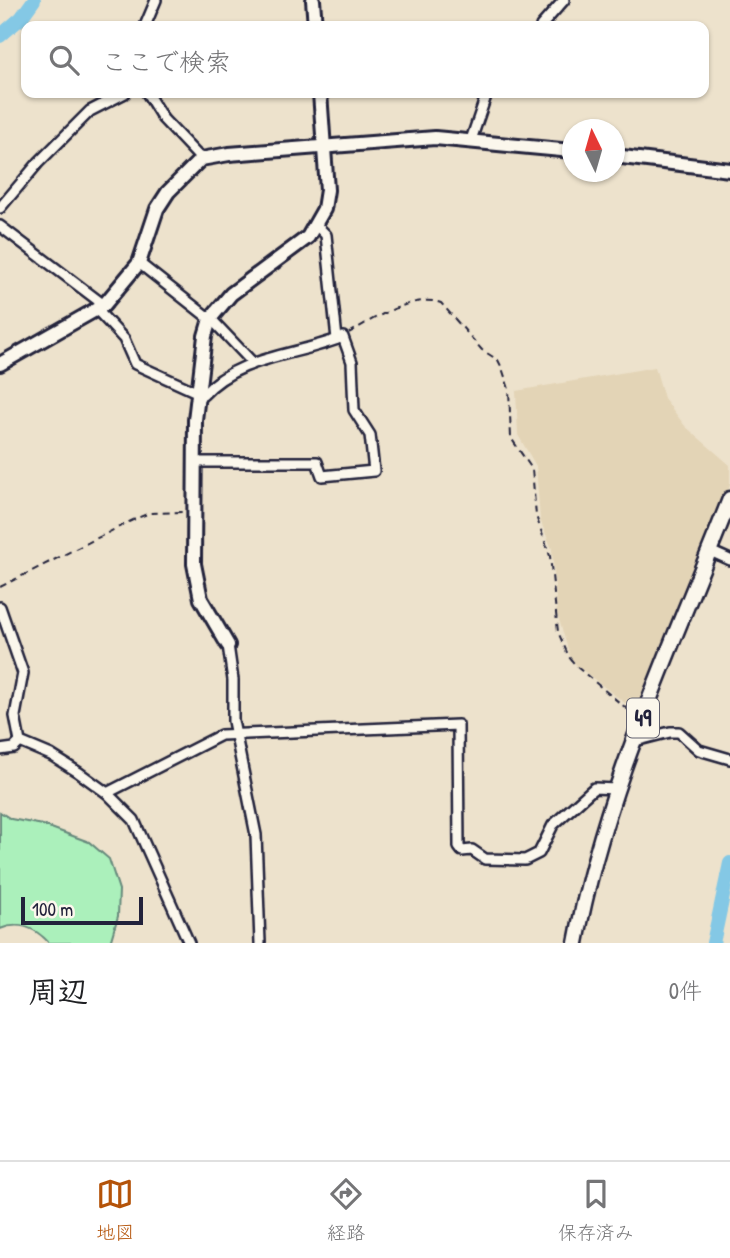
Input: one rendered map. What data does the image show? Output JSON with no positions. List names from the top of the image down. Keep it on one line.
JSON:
{"streets":{"main road":["49"]},"scale_bar":"100 m","north":"top","page":{"search":"ここで検索","scale":"100 m","heading":["周辺","0件"],"nav":["地図","経路","保存済み"]}}
